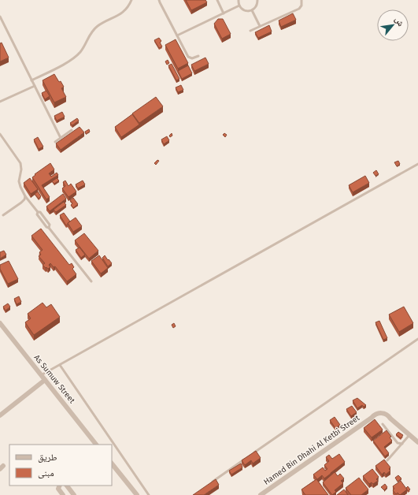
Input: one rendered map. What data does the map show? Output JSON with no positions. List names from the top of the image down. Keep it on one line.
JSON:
{"streets":{"street":["As Sumuw Street","Hamed Bin Dhahi Al Ketbi Street"]},"legend":["طريق","مبنى"],"north":"top right"}
